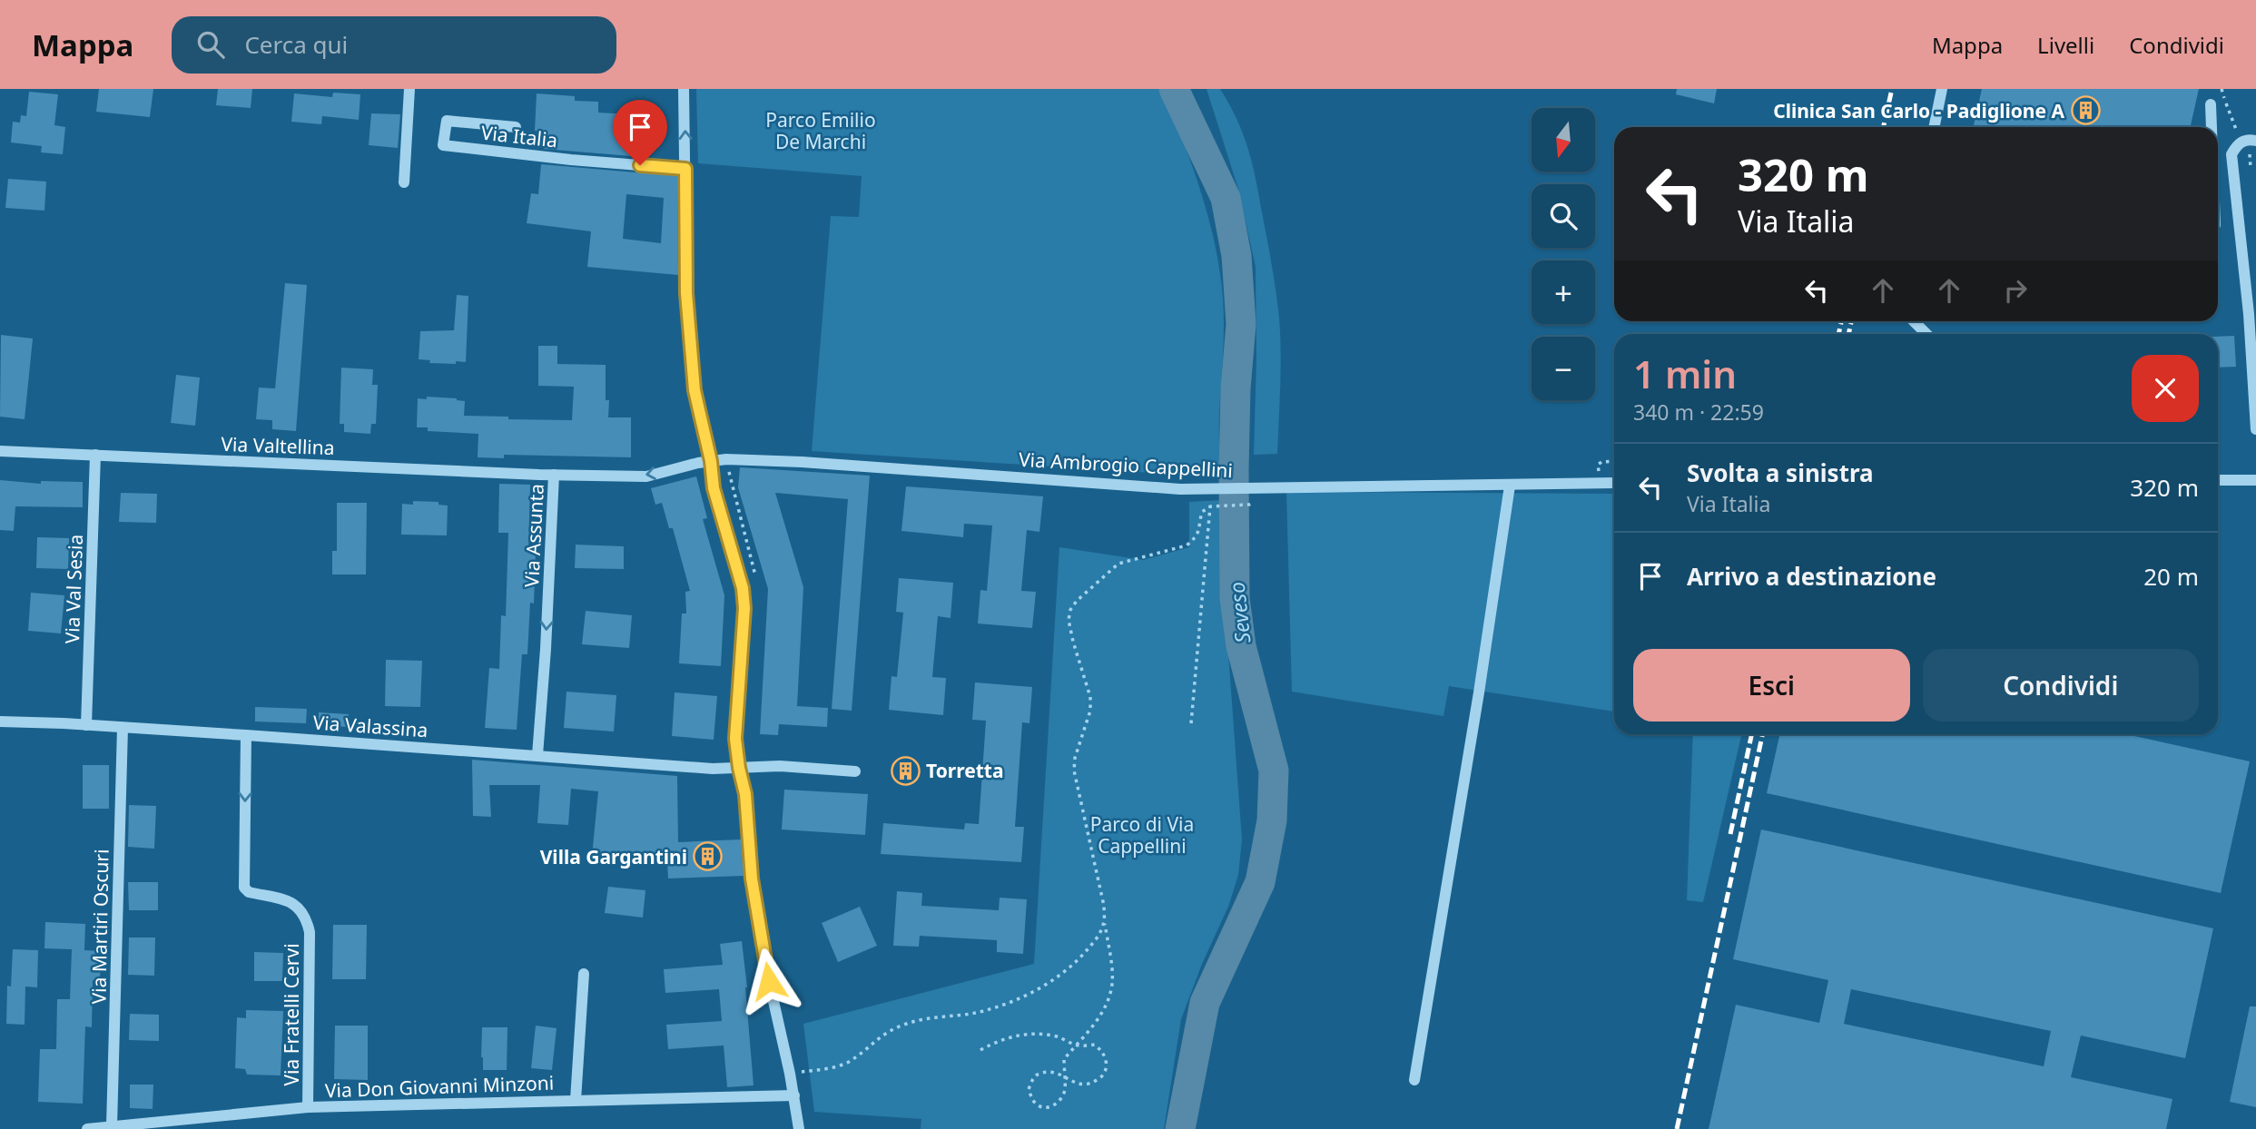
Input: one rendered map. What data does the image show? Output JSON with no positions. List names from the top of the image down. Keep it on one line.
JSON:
{"streets":{"street":["Via Italia","Via Valtellina","Via Ambrogio Cappellini","Via Assunta","Via Val Sesia","Via Valassina","Via Martiri Oscuri","Via Fratelli Cervi","Via Don Giovanni Minzoni"]},"crossings":[["Via Valtellina","Via Assunta"],["Via Valtellina","Via Val Sesia"],["Via Ambrogio Cappellini","Via Assunta"],["Via Assunta","Via Valassina"],["Via Val Sesia","Via Valassina"],["Via Valassina","Via Martiri Oscuri"],["Via Valassina","Via Fratelli Cervi"],["Via Martiri Oscuri","Via Don Giovanni Minzoni"],["Via Fratelli Cervi","Via Don Giovanni Minzoni"]],"one_way":["Via Fratelli Cervi"],"water":["Seveso"],"parks":["Parco Emilio De Marchi","Parco di Via Cappellini"],"places":{"building":["Clinica San Carlo - Padiglione A","Torretta","Villa Gargantini"]},"north":"bottom","page":{"header":"Mappa","search":"Cerca qui","nav":["Mappa","Livelli","Condividi"],"map_buttons":["+","−"],"turn":["320 m","Via Italia"],"heading":["1 min","340 m · 22:59"],"list":[{"name":"Svolta a sinistra","note":"Via Italia","value":"320 m"},{"name":"Arrivo a destinazione","value":"20 m"}],"buttons":["Esci","Condividi"]}}
